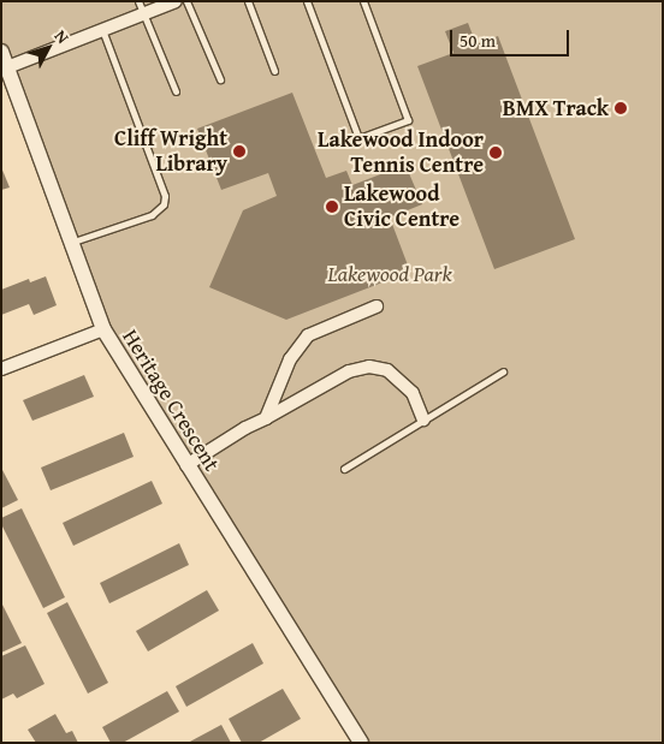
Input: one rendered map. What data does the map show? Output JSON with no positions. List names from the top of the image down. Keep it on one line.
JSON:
{"streets":{"street":["Heritage Crescent"]},"parks":["Lakewood Park"],"places":["BMX Track","Cliff Wright Library","Lakewood Indoor Tennis Centre","Lakewood Civic Centre"],"scale_bar":"50 m","north":"top right"}
